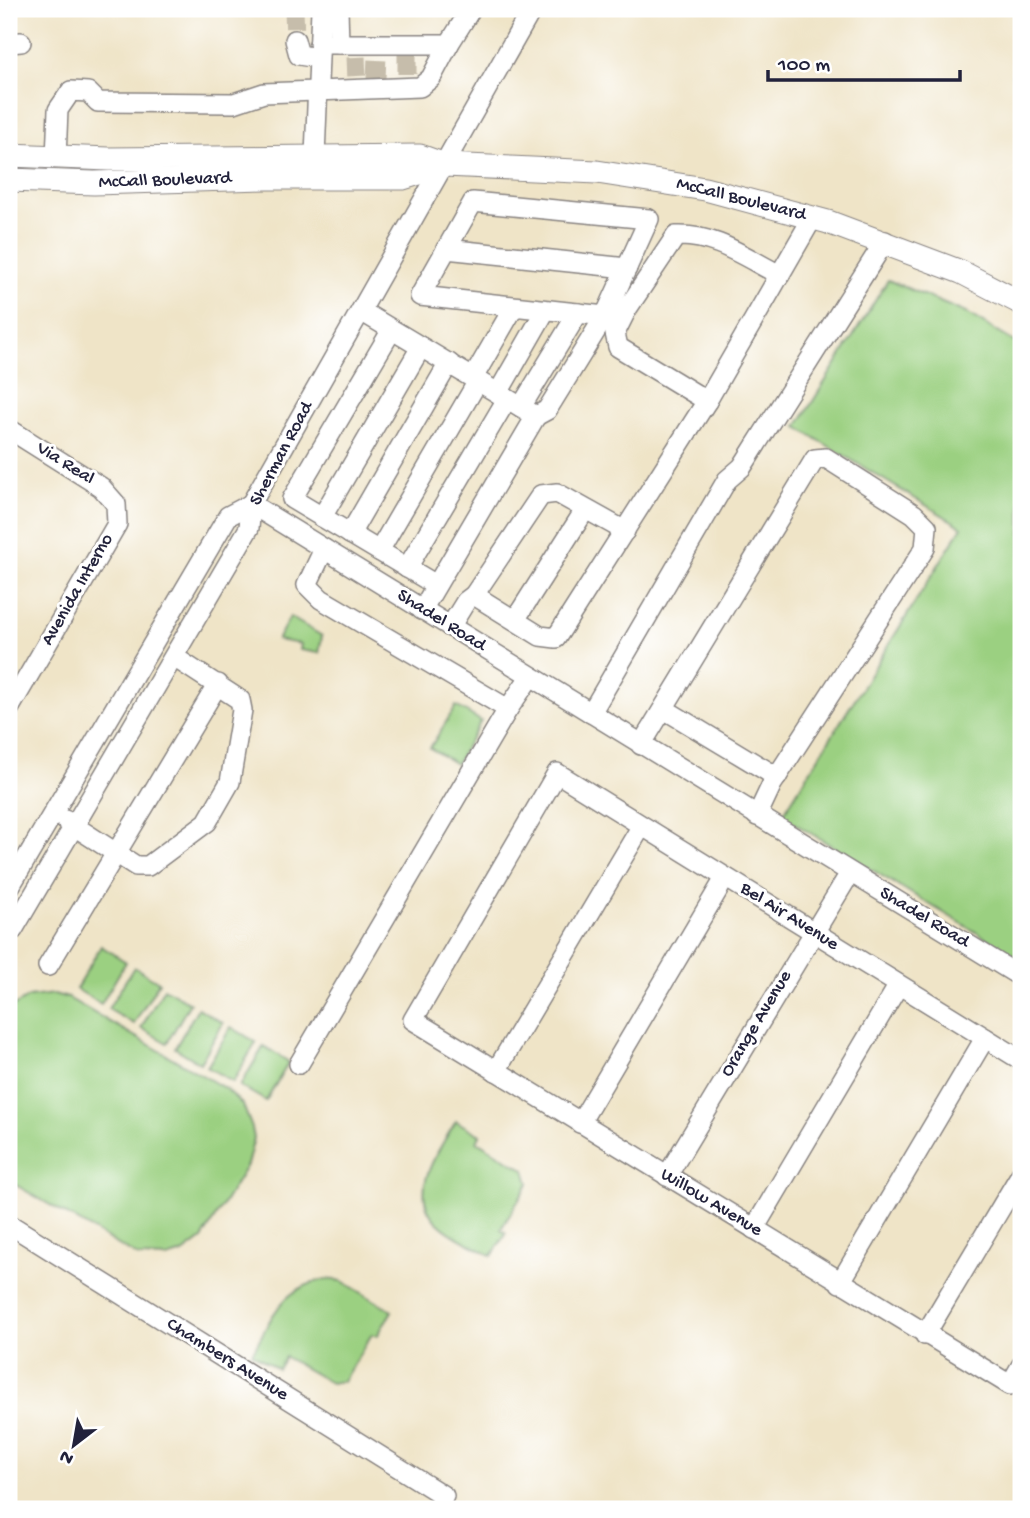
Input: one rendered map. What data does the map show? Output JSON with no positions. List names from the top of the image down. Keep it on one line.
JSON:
{"streets":{"main road":["McCall Boulevard"],"street":["Sherman Road","Via Real","Avenida Interno","Shadel Road","Bel Air Avenue","Orange Avenue","Willow Avenue","Chambers Avenue"]},"crossings":[["McCall Boulevard","Sherman Road"],["Sherman Road","Shadel Road"],["Via Real","Avenida Interno"],["Shadel Road","Orange Avenue"],["Bel Air Avenue","Orange Avenue"],["Bel Air Avenue","Willow Avenue"],["Orange Avenue","Willow Avenue"]],"scale_bar":"100 m","north":"bottom left"}
